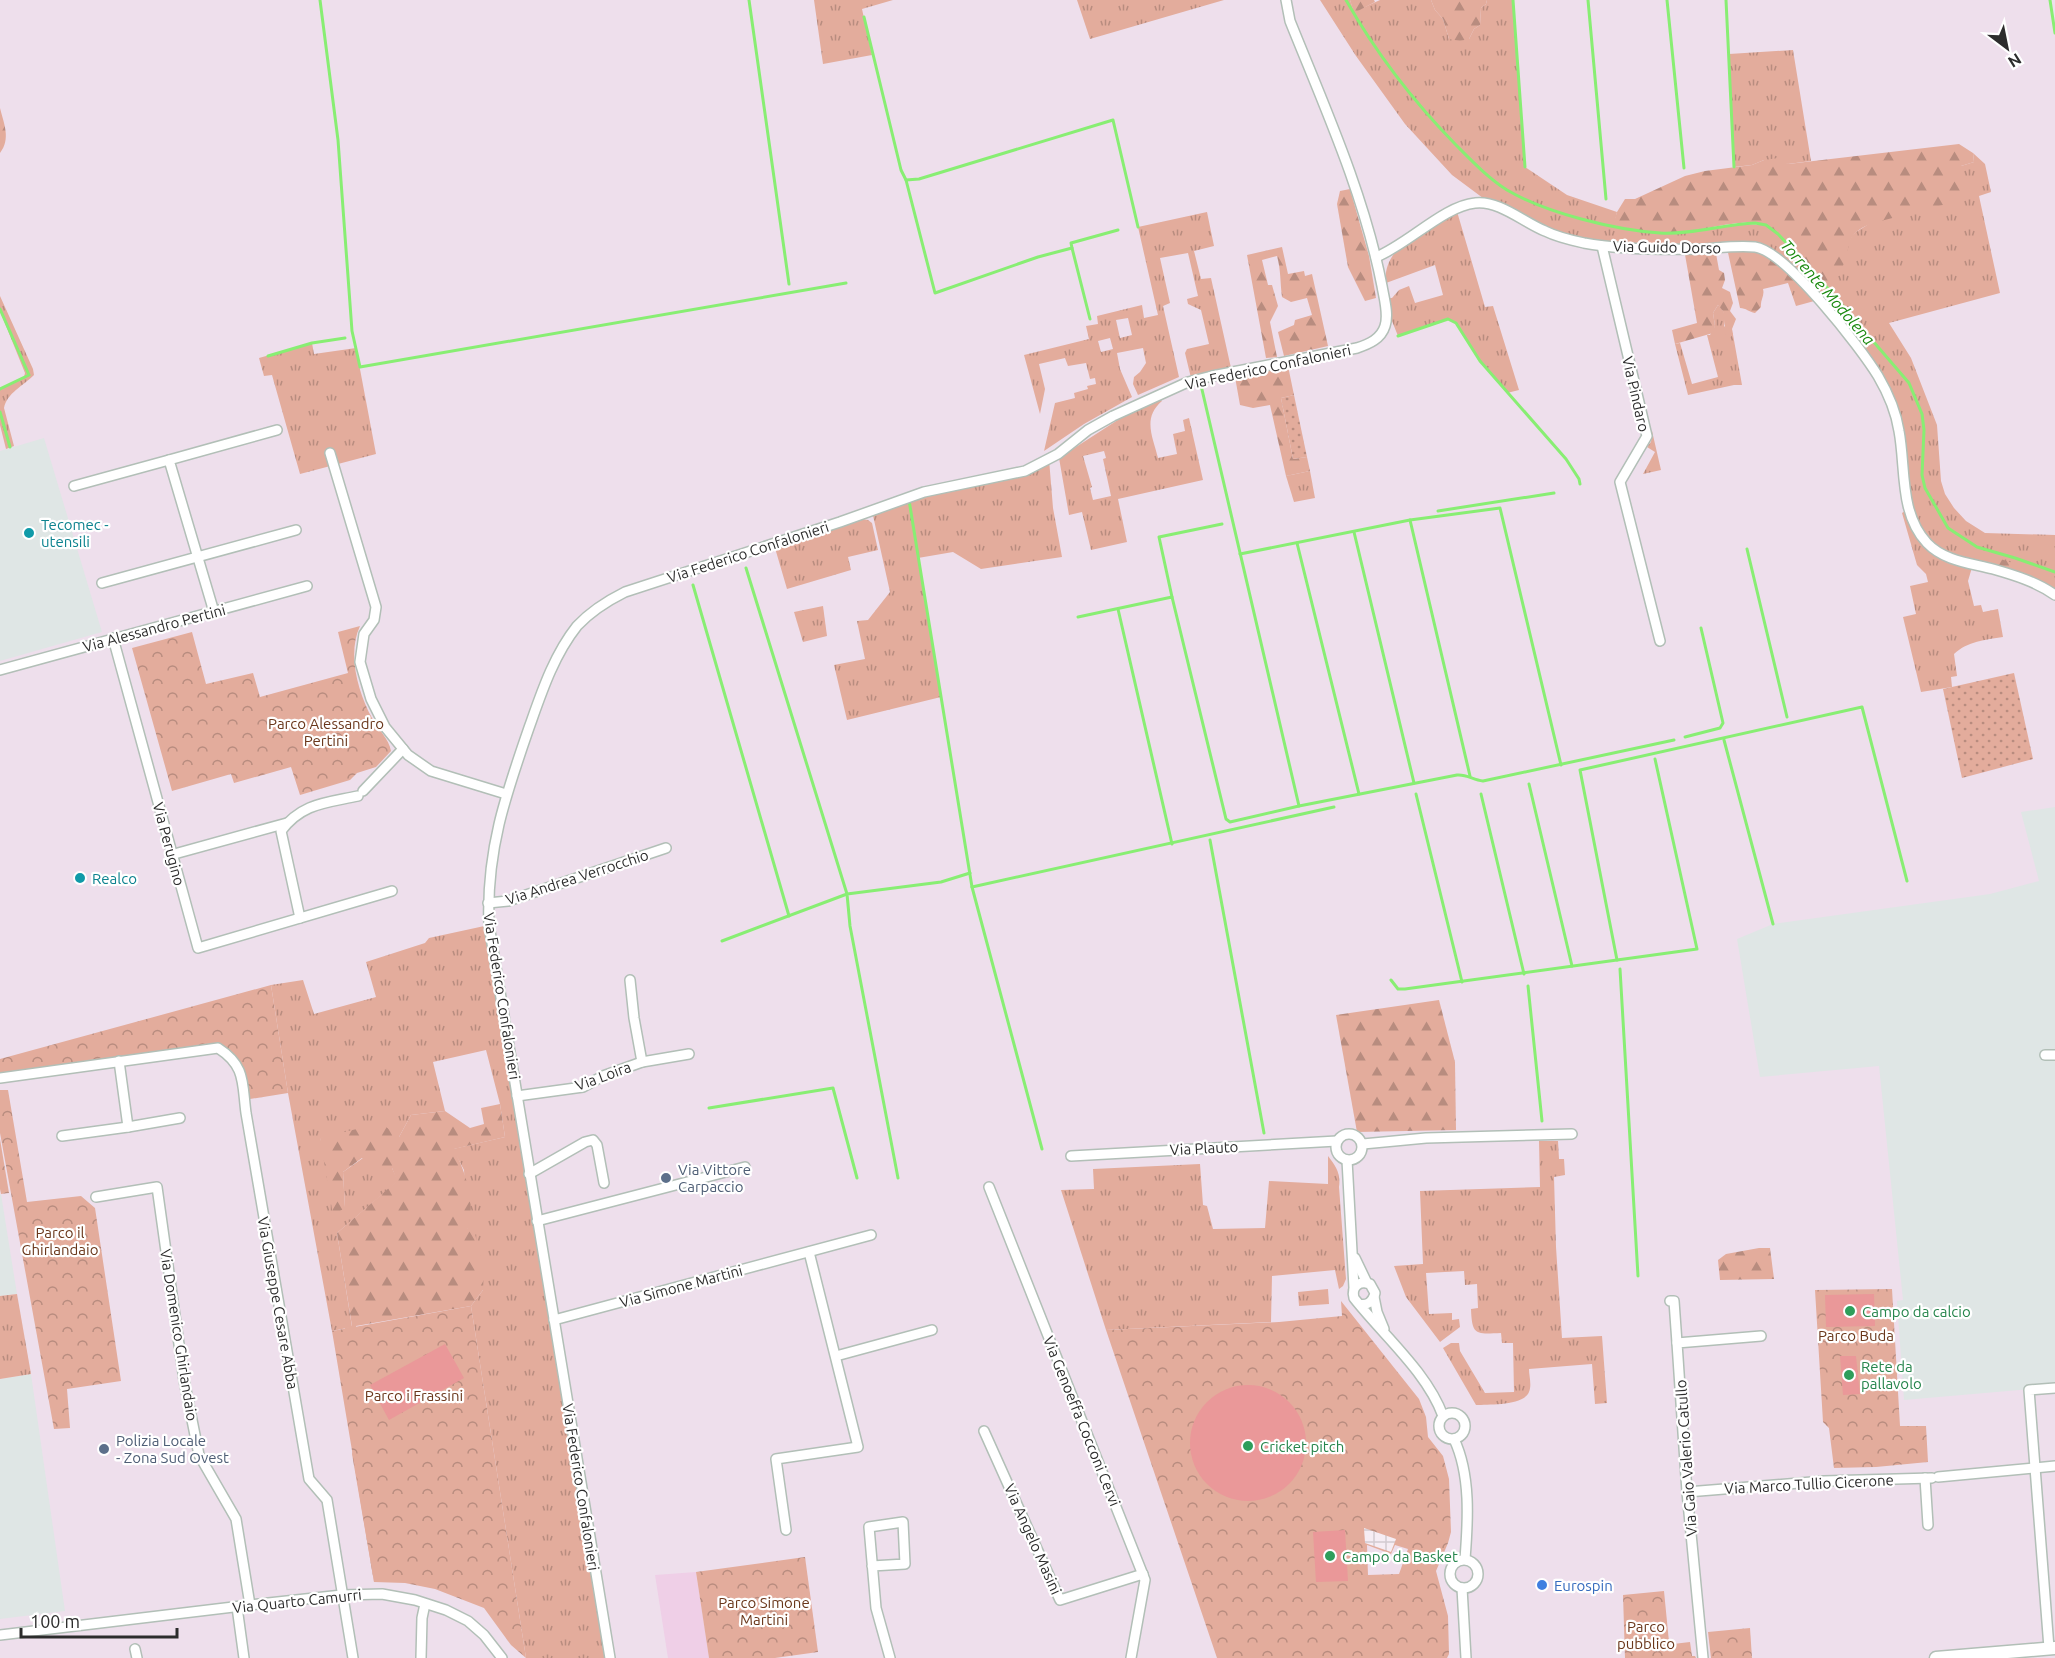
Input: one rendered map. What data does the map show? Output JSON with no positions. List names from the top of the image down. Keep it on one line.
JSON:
{"streets":{"street":["Via Guido Dorso","Via Federico Confalonieri","Via Pindaro","Via Alessandro Pertini","Via Perugino","Via Andrea Verrocchio","Via Loira","Via Plauto","Via Simone Martini","Via Giuseppe Cesare Abba","Via Domenico Ghirlandaio","Via Genoeffa Cocconi Cervi","Via Gaio Valerio Catullo","Via Marco Tullio Cicerone","Via Angelo Masini","Via Quarto Camurri"]},"crossings":[["Via Guido Dorso","Via Federico Confalonieri"],["Via Guido Dorso","Via Pindaro"],["Via Federico Confalonieri","Via Andrea Verrocchio"],["Via Federico Confalonieri","Via Loira"],["Via Federico Confalonieri","Via Simone Martini"],["Via Alessandro Pertini","Via Perugino"],["Via Giuseppe Cesare Abba","Via Quarto Camurri"],["Via Domenico Ghirlandaio","Via Quarto Camurri"],["Via Genoeffa Cocconi Cervi","Via Angelo Masini"],["Via Gaio Valerio Catullo","Via Marco Tullio Cicerone"]],"water":["Torrente Modolena"],"parks":["Parco Alessandro Pertini","Parco il Ghirlandaio","Parco Buda","Parco i Frassini","Parco Simone Martini","Parco pubblico"],"places":["Tecomec - utensili","Realco","Via Vittore Carpaccio","Campo da calcio","Rete da pallavolo","Cricket pitch","Polizia Locale - Zona Sud Ovest","Campo da Basket","Eurospin"],"scale_bar":"100 m","north":"bottom right"}
